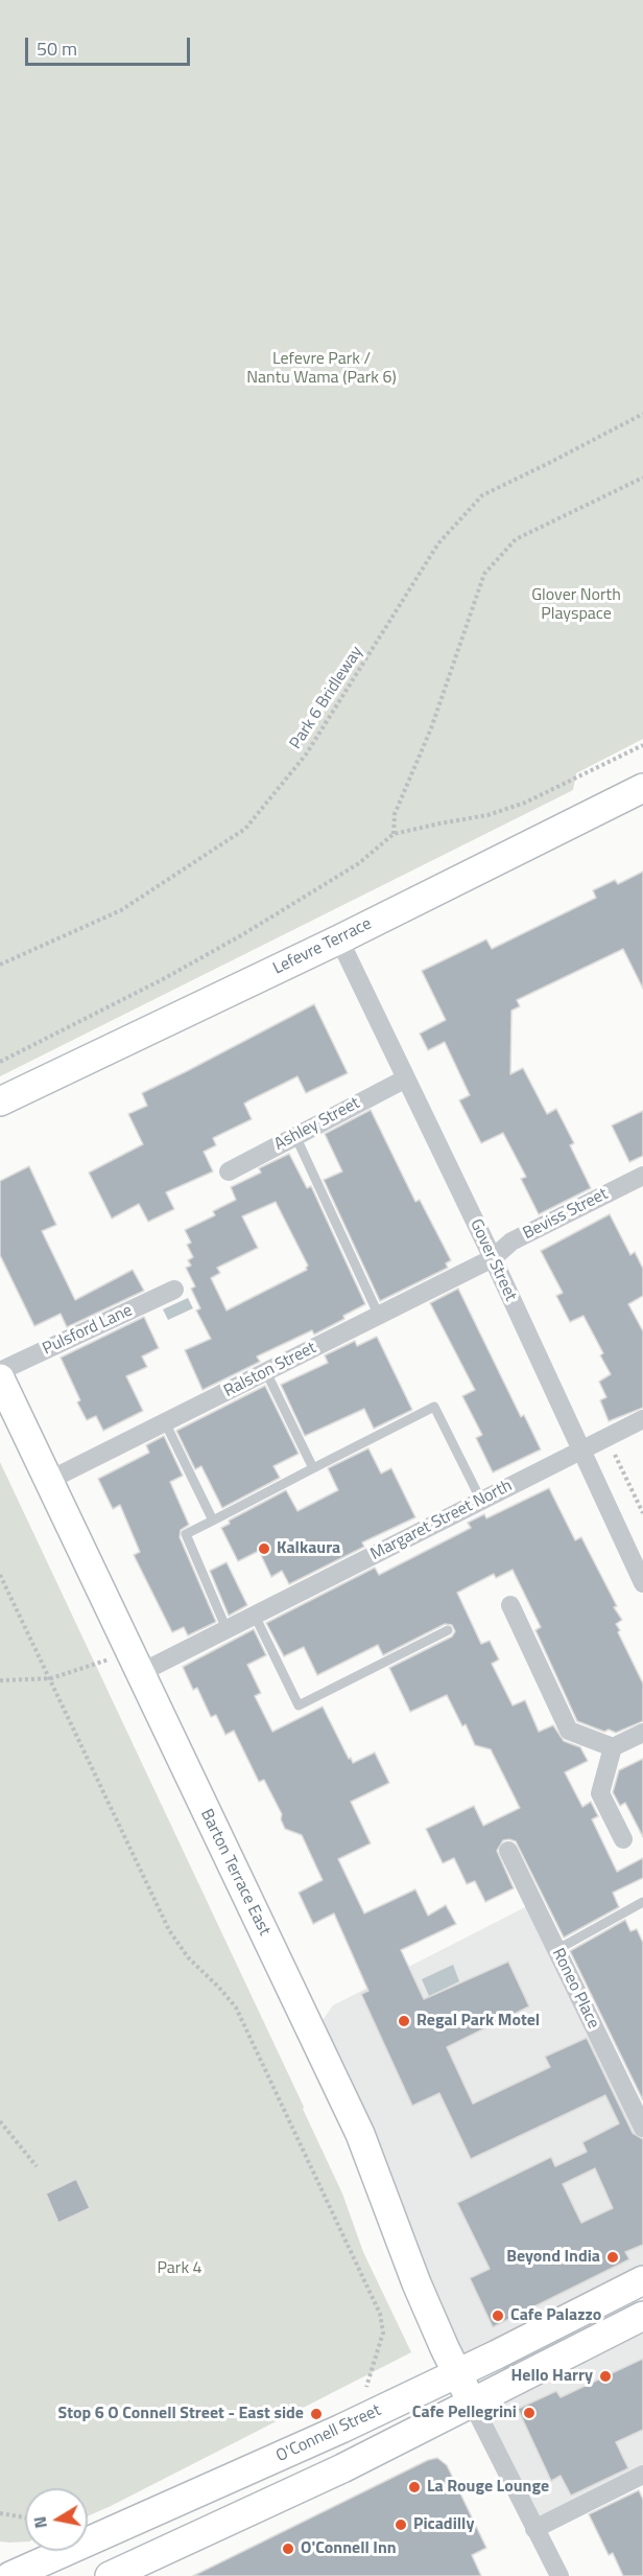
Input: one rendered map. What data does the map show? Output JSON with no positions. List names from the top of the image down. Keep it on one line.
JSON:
{"streets":{"street":["Lefevre Terrace","Ashley Street","Beviss Street","Gover Street","Pulsford Lane","Ralston Street","Margaret Street North","Barton Terrace East","Roneo Place","O'Connell Street"],"path":["Park 6 Bridleway"]},"crossings":[["Lefevre Terrace","Gover Street"],["Ashley Street","Gover Street"],["Beviss Street","Gover Street"],["Beviss Street","Ralston Street"],["Gover Street","Ralston Street"],["Gover Street","Margaret Street North"],["Ralston Street","Barton Terrace East"],["Margaret Street North","Barton Terrace East"],["Barton Terrace East","O'Connell Street"]],"parks":["Lefevre Park / Nantu Wama (Park 6)","Glover North Playspace","Park 4"],"places":["Kalkaura","Regal Park Motel","Beyond India","Cafe Palazzo","Hello Harry","Cafe Pellegrini","Stop 6 O Connell Street - East side","La Rouge Lounge","Picadilly","O'Connell Inn"],"scale_bar":"50 m","north":"left"}
